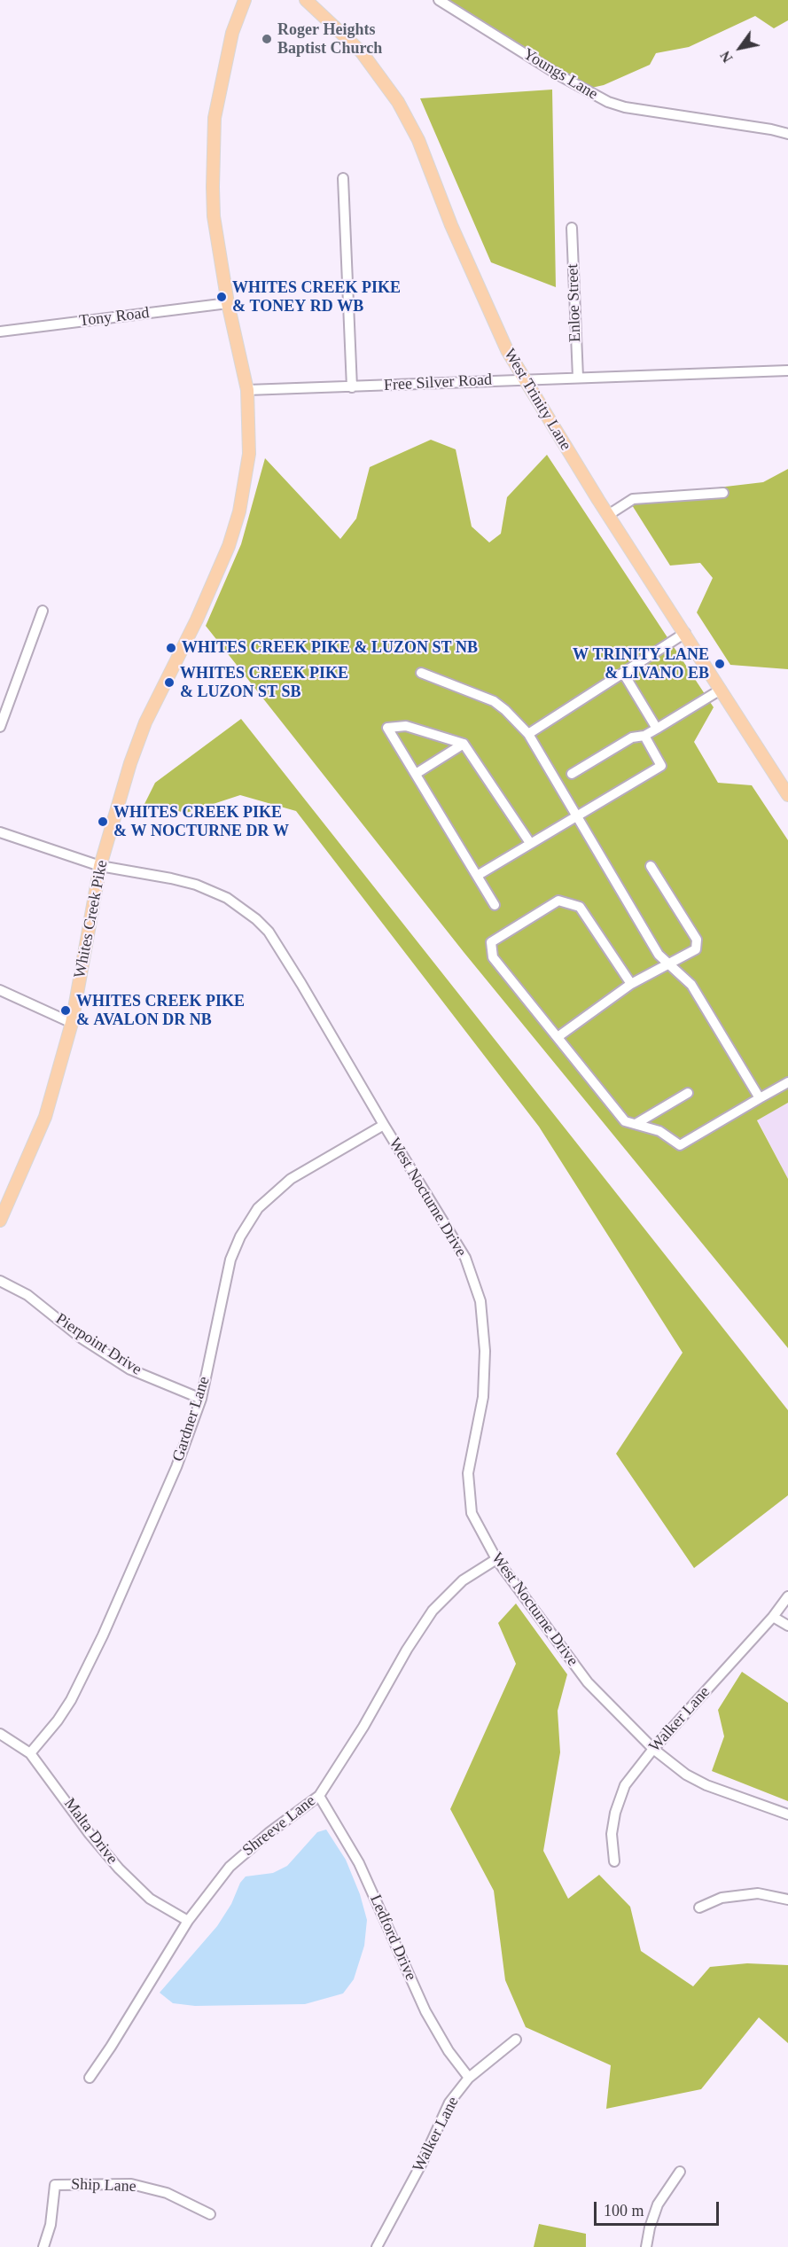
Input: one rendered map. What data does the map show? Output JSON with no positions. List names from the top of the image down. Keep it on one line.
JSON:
{"streets":{"main road":["West Trinity Lane","Whites Creek Pike"],"street":["Youngs Lane","Enloe Street","Tony Road","Free Silver Road","West Nocturne Drive","Pierpoint Drive","Gardner Lane","Walker Lane","Shreeve Lane","Malta Drive","Ledford Drive","Ship Lane"]},"crossings":[["Enloe Street","Free Silver Road"],["Tony Road","Whites Creek Pike"],["Free Silver Road","West Trinity Lane"],["Free Silver Road","Whites Creek Pike"],["Whites Creek Pike","West Nocturne Drive"],["West Nocturne Drive","Gardner Lane"],["West Nocturne Drive","Walker Lane"],["West Nocturne Drive","Shreeve Lane"],["Pierpoint Drive","Gardner Lane"],["Gardner Lane","Malta Drive"],["Walker Lane","Ledford Drive"],["Shreeve Lane","Malta Drive"],["Shreeve Lane","Ledford Drive"]],"places":["Roger Heights Baptist Church","WHITES CREEK PIKE & TONEY RD WB","WHITES CREEK PIKE & LUZON ST NB","W TRINITY LANE & LIVANO EB","WHITES CREEK PIKE & LUZON ST SB","WHITES CREEK PIKE & W NOCTURNE DR W","WHITES CREEK PIKE & AVALON DR NB"],"scale_bar":"100 m","north":"bottom left"}
